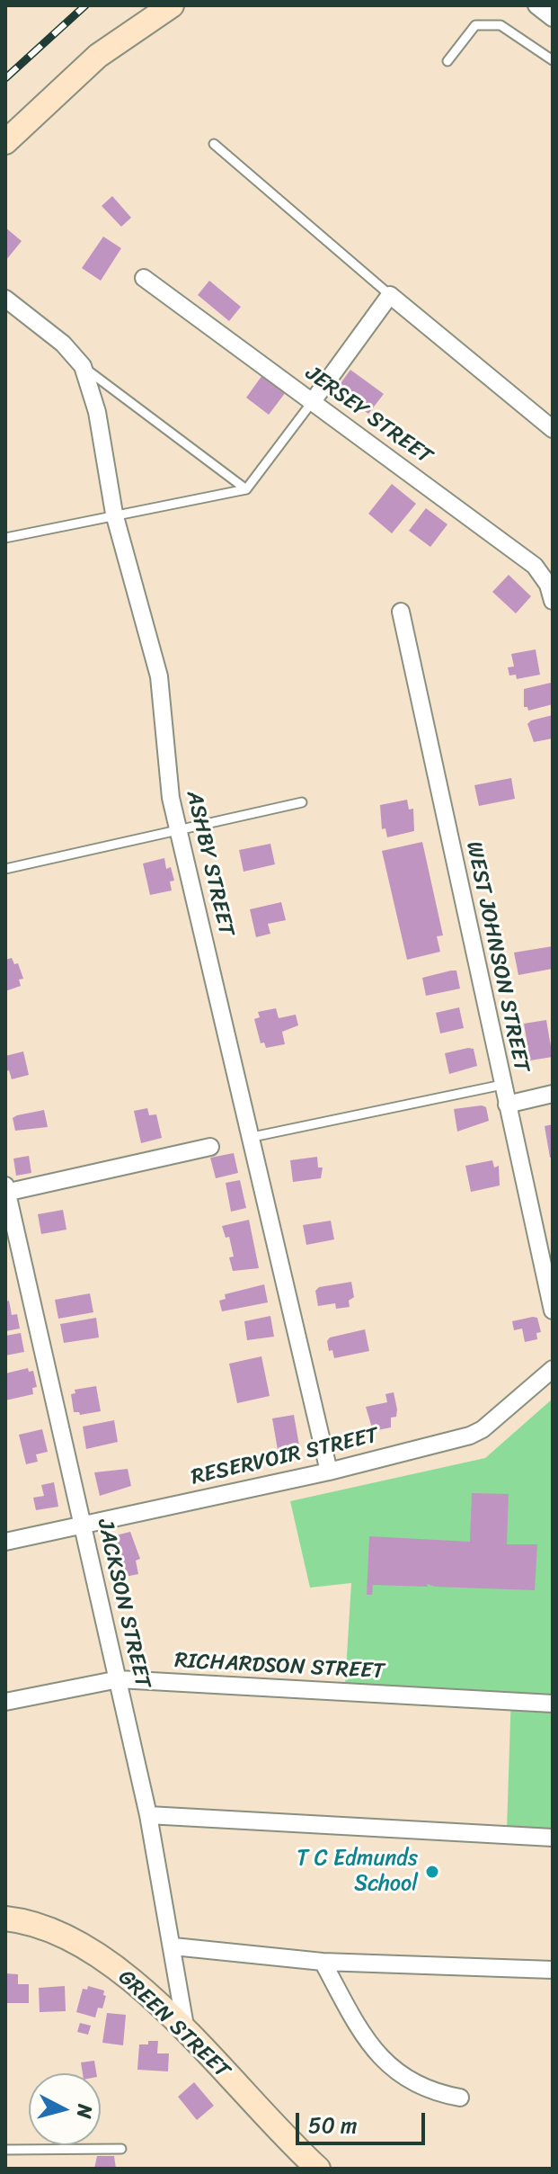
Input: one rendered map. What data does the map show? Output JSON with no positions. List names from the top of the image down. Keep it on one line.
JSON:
{"streets":{"street":["JERSEY STREET","ASHBY STREET","WEST JOHNSON STREET","RESERVOIR STREET","JACKSON STREET","RICHARDSON STREET","GREEN STREET"]},"crossings":[["ASHBY STREET","RESERVOIR STREET"],["RESERVOIR STREET","JACKSON STREET"],["JACKSON STREET","RICHARDSON STREET"],["JACKSON STREET","GREEN STREET"]],"places":["T C Edmunds School"],"scale_bar":"50 m","north":"right"}
